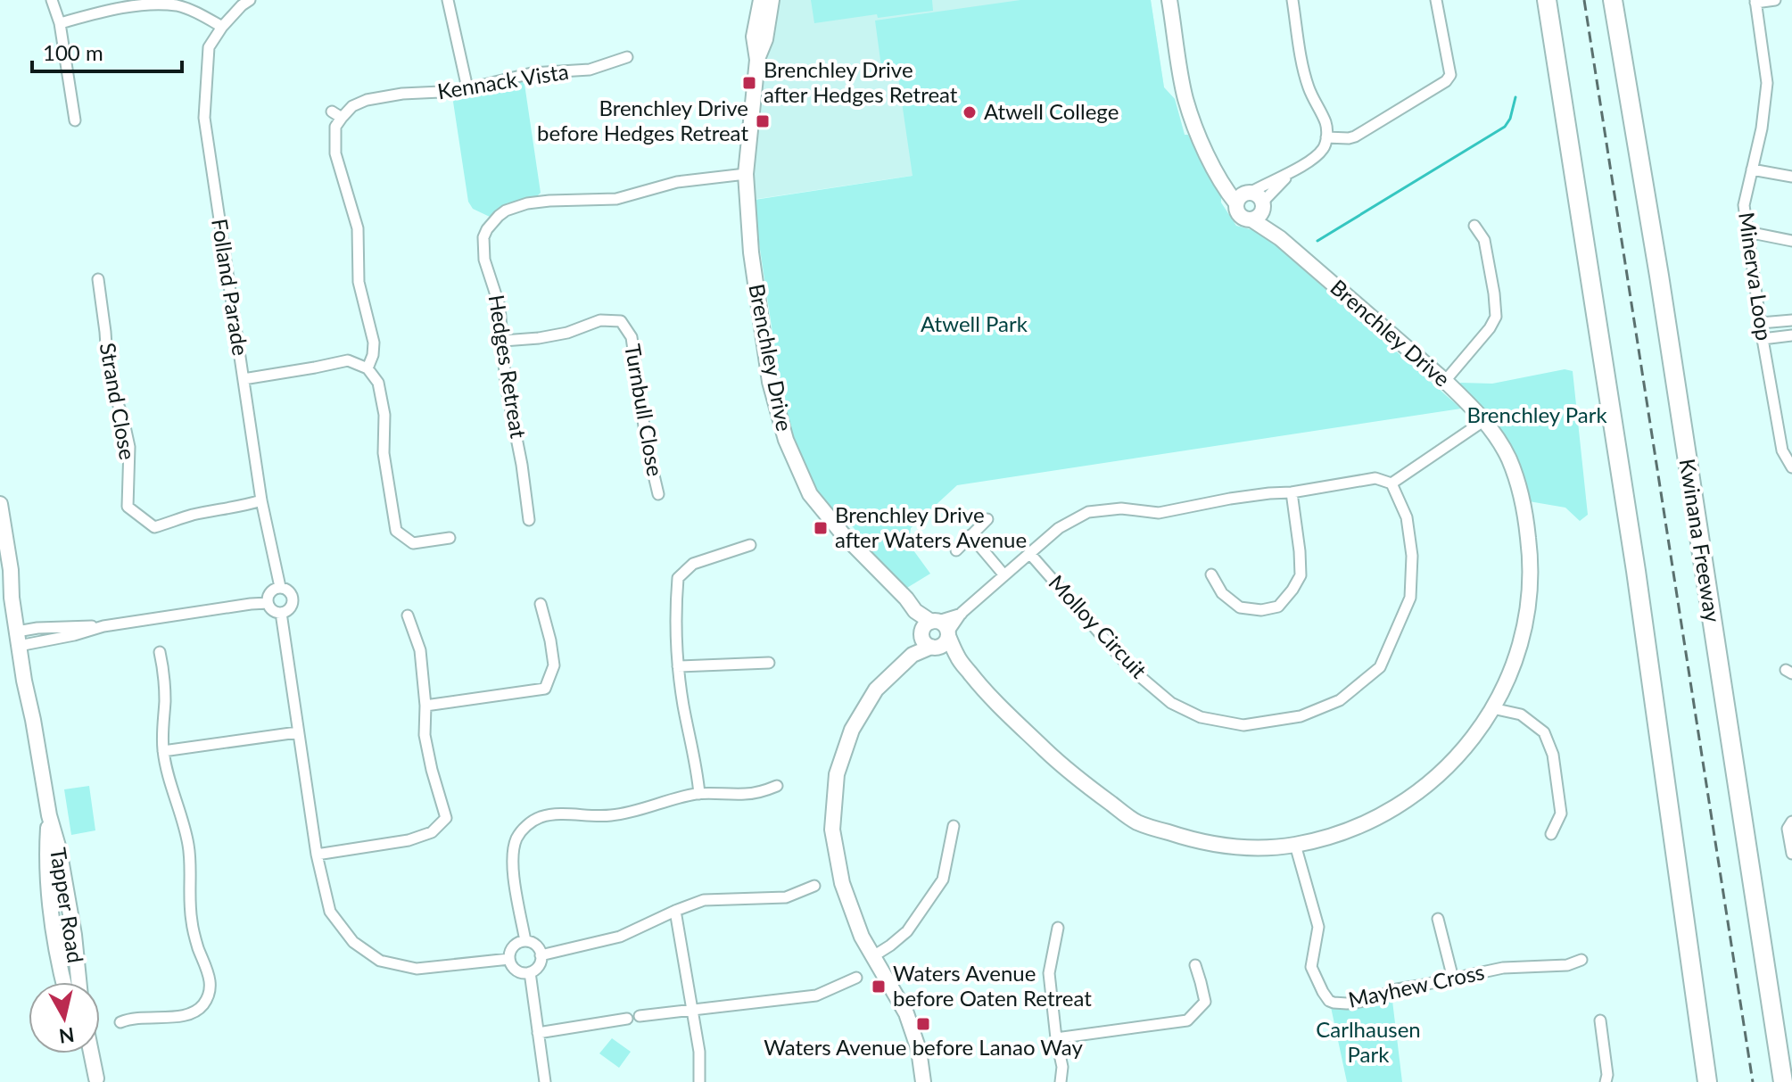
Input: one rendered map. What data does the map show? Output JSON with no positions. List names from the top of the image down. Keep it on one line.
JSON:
{"streets":{"highway":["Kwinana Freeway"],"street":["Kennack Vista","Minerva Loop","Folland Parade","Brenchley Drive","Hedges Retreat","Strand Close","Turnbull Close","Molloy Circuit","Tapper Road","Mayhew Cross"]},"crossings":[["Folland Parade","Strand Close"],["Brenchley Drive","Hedges Retreat"],["Brenchley Drive","Mayhew Cross"],["Hedges Retreat","Turnbull Close"]],"parks":["Atwell Park","Brenchley Park","Carlhausen Park"],"places":{"transit":["Brenchley Drive after Hedges Retreat","Brenchley Drive before Hedges Retreat","Brenchley Drive after Waters Avenue","Waters Avenue before Oaten Retreat","Waters Avenue before Lanao Way"],"other":["Atwell College"]},"scale_bar":"100 m","north":"bottom"}
